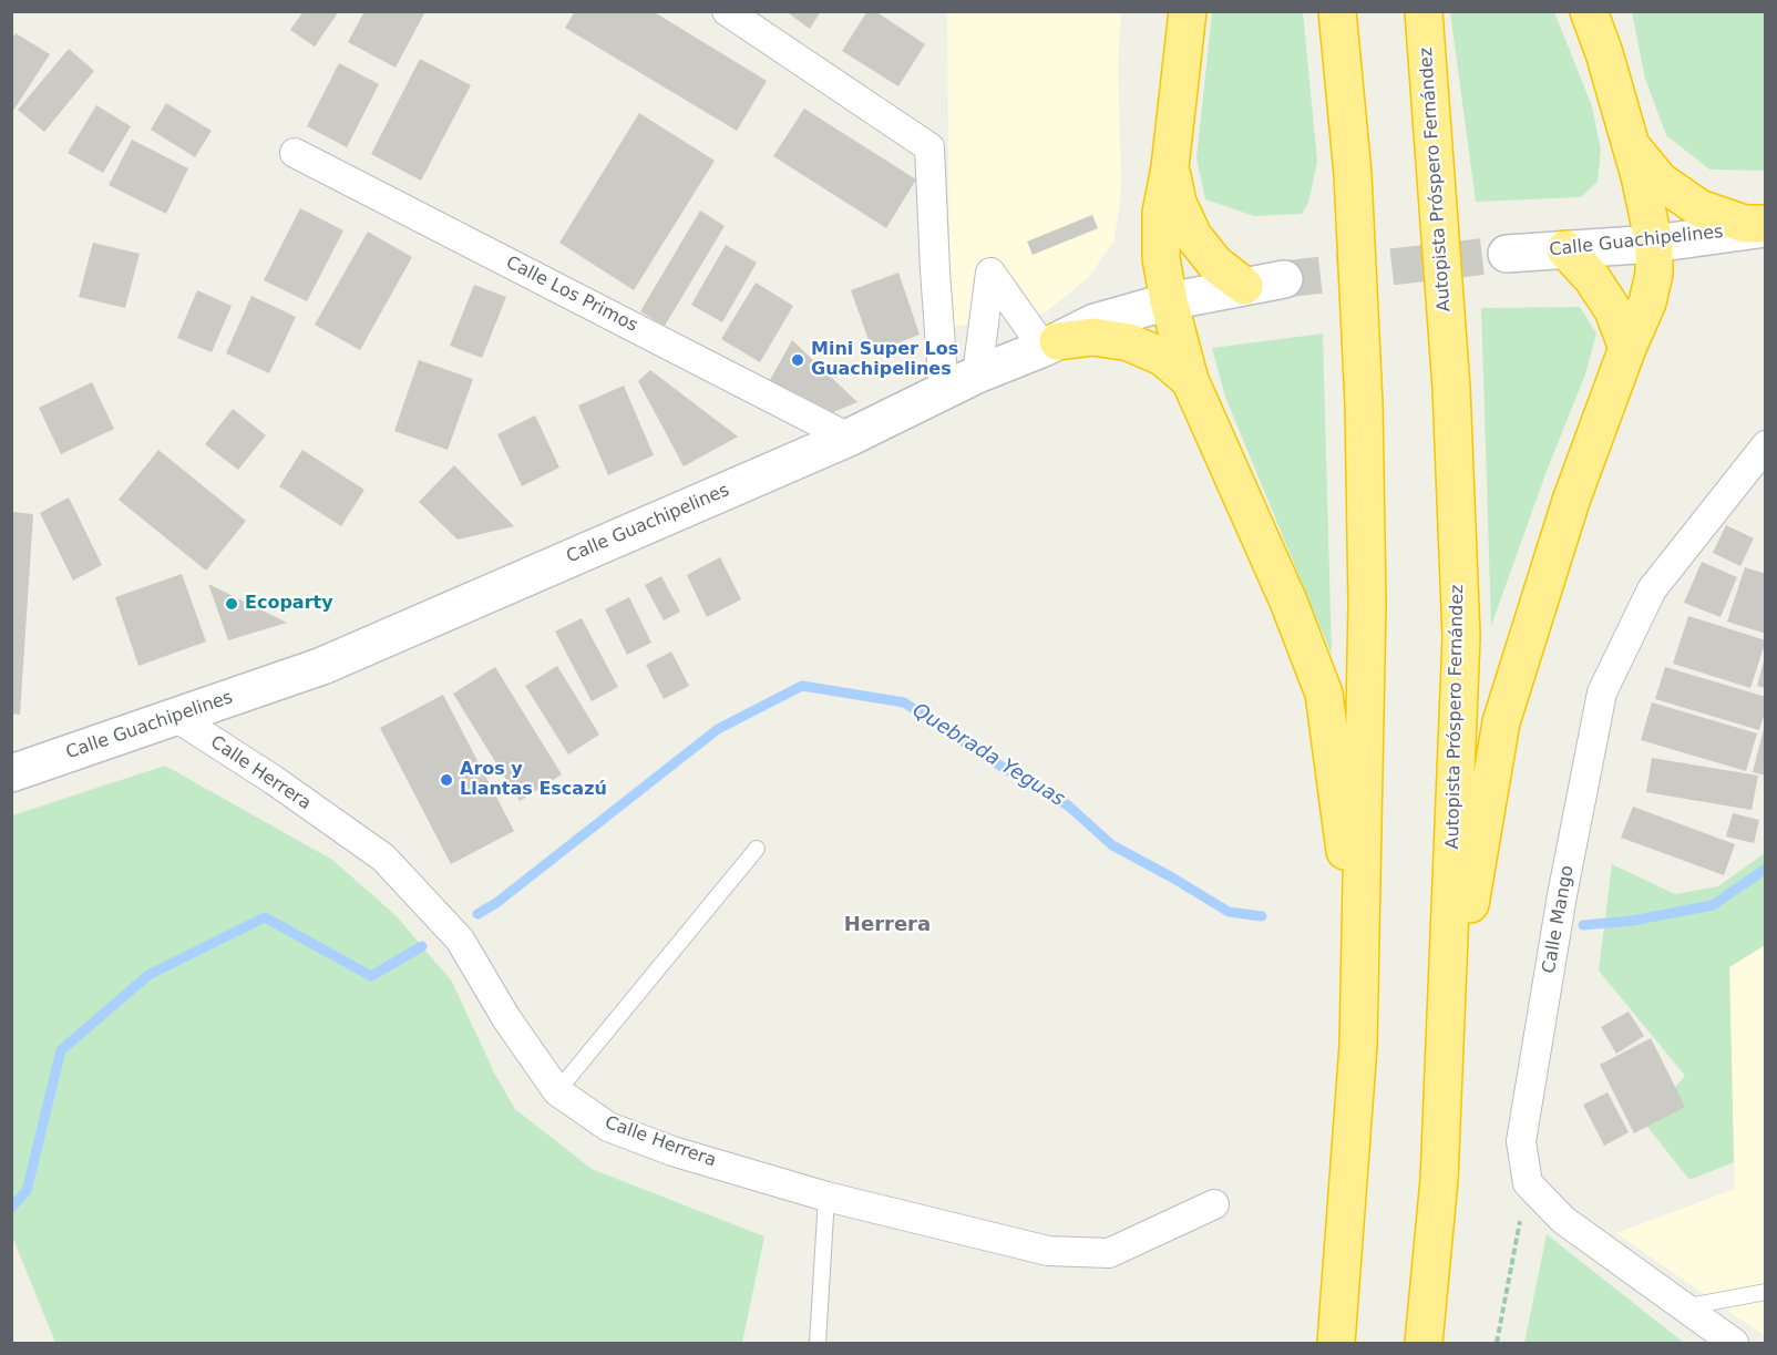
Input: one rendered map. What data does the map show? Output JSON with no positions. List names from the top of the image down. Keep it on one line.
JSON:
{"streets":{"highway":["Autopista Próspero Fernández"],"street":["Calle Guachipelines","Calle Los Primos","Calle Herrera","Calle Mango"]},"crossings":[["Calle Guachipelines","Calle Los Primos"],["Calle Guachipelines","Calle Herrera"]],"districts":["Herrera"],"water":["Quebrada Yeguas"],"places":["Mini Super Los Guachipelines","Ecoparty","Aros y Llantas Escazú"]}
